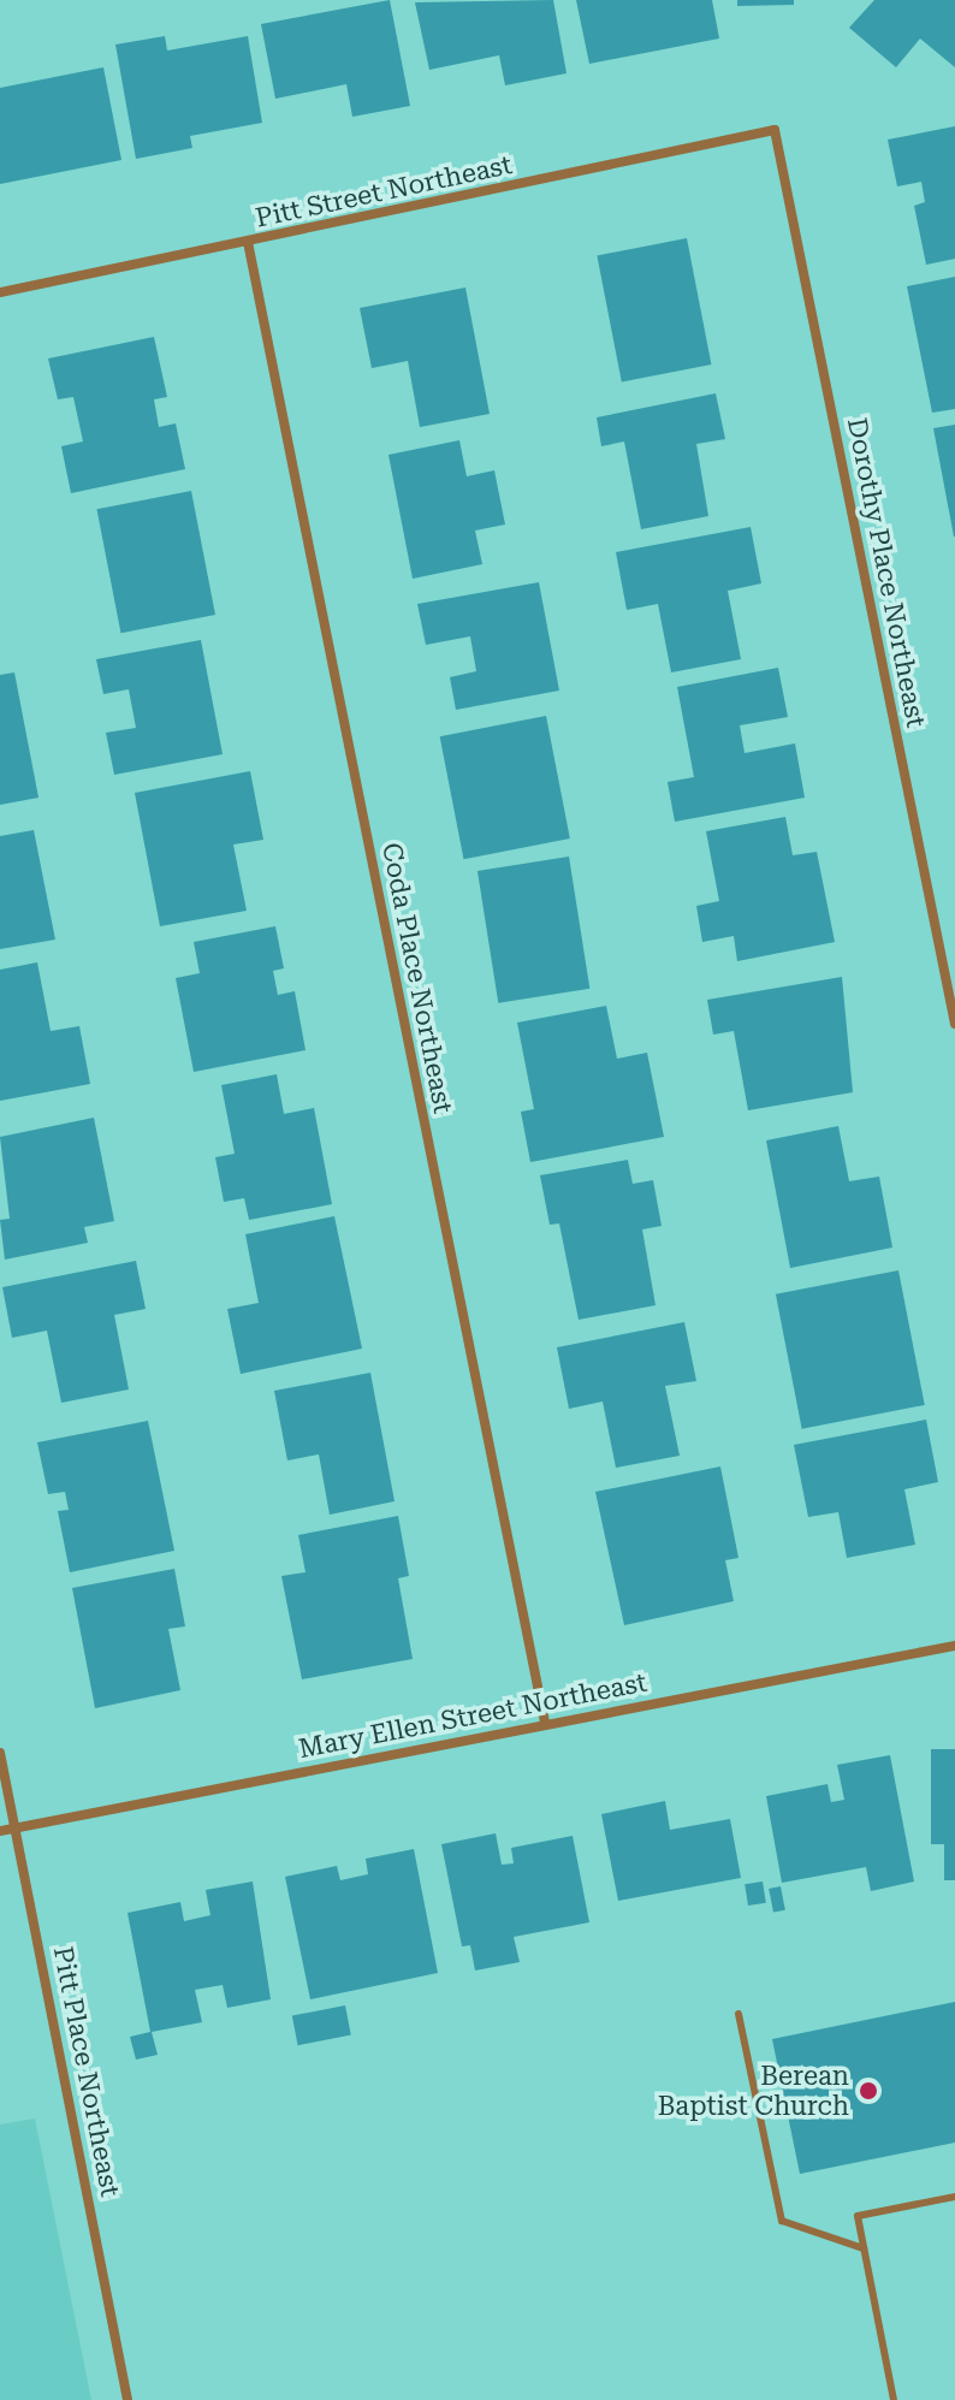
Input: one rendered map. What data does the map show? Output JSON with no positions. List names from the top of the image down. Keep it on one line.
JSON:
{"streets":{"street":["Pitt Street Northeast","Dorothy Place Northeast","Coda Place Northeast","Mary Ellen Street Northeast","Pitt Place Northeast"]},"crossings":[["Pitt Street Northeast","Dorothy Place Northeast"],["Pitt Street Northeast","Coda Place Northeast"],["Coda Place Northeast","Mary Ellen Street Northeast"],["Mary Ellen Street Northeast","Pitt Place Northeast"]],"places":["Berean Baptist Church"]}
